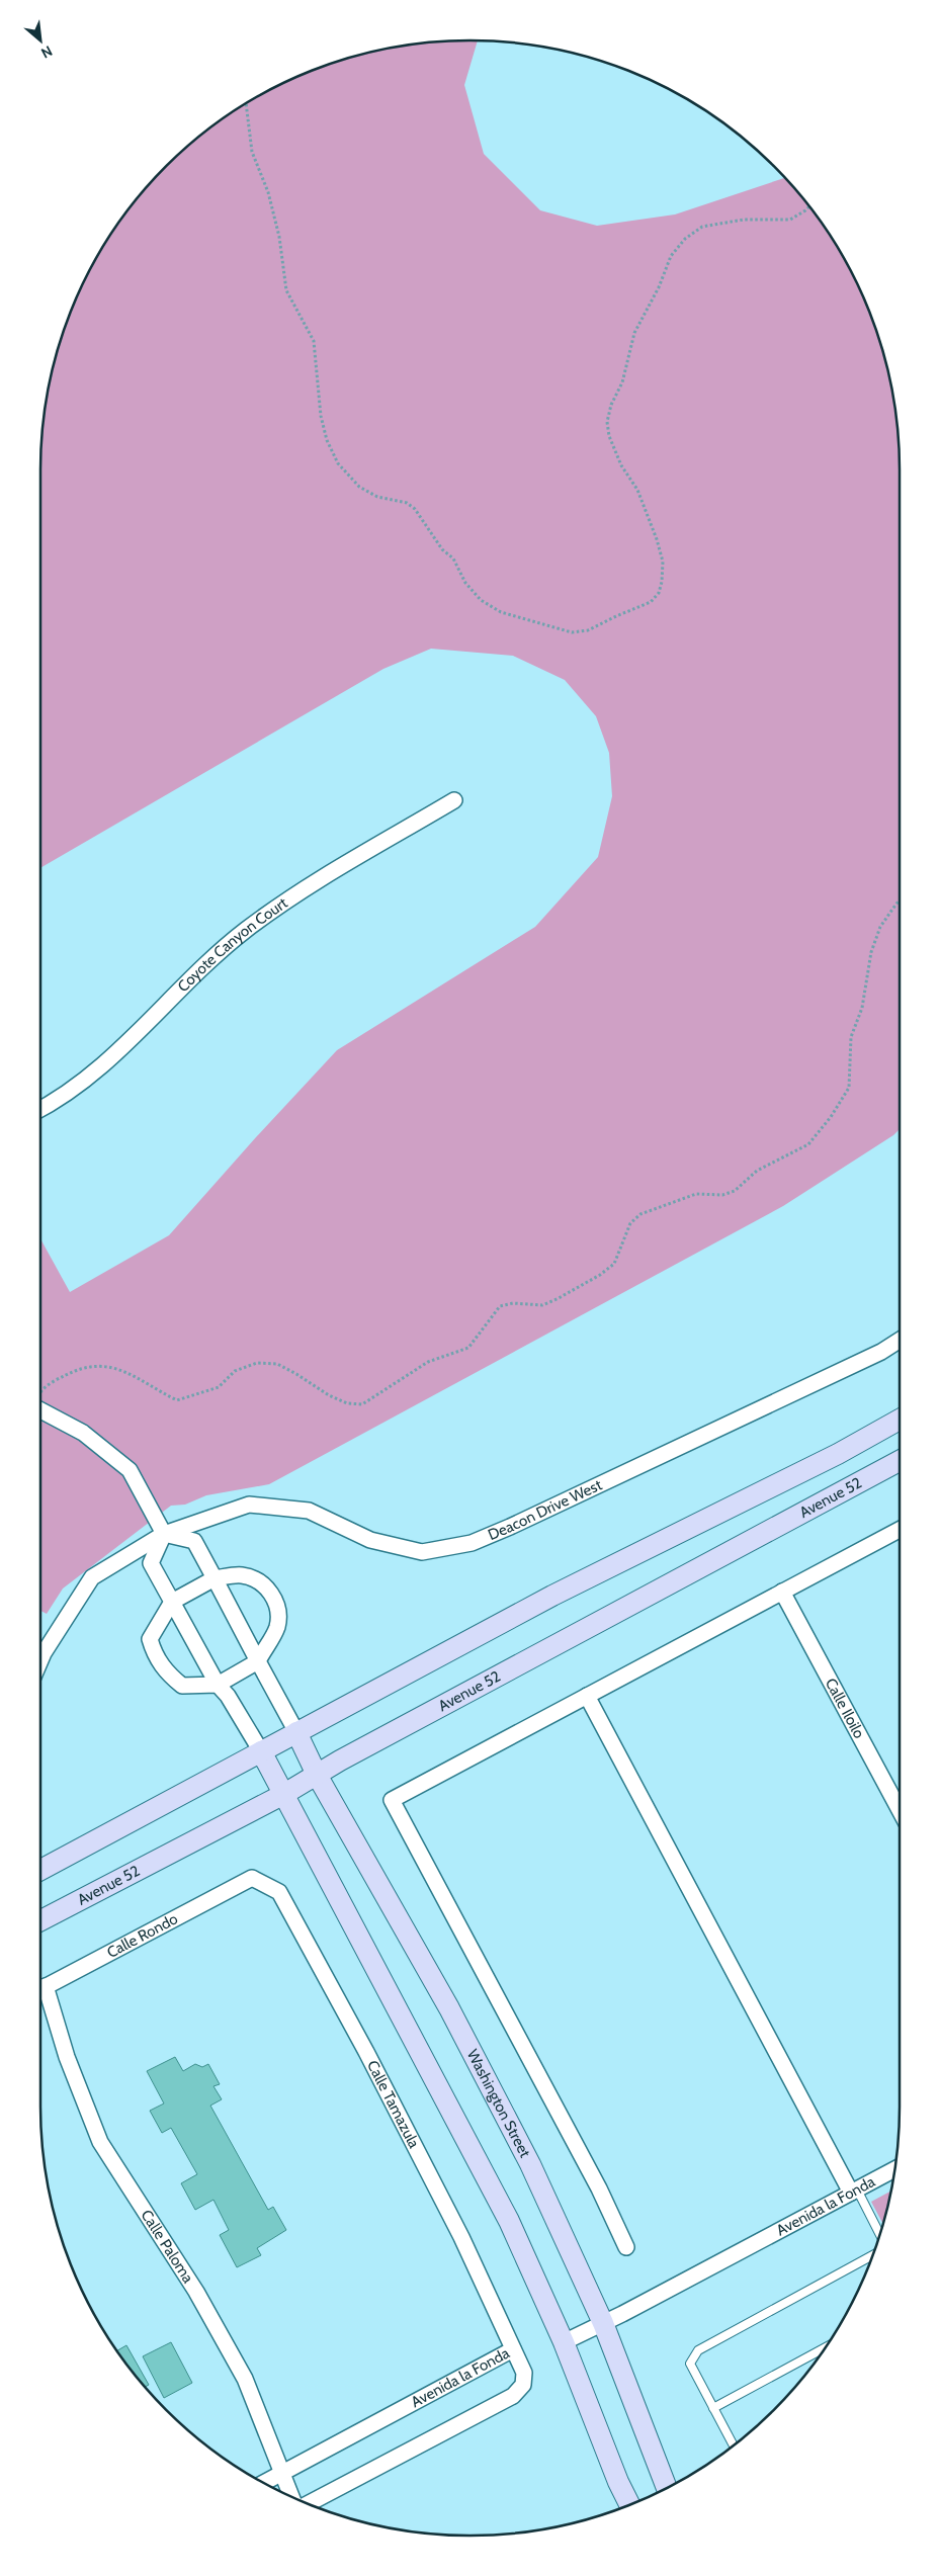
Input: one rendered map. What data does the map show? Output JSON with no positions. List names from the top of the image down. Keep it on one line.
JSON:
{"streets":{"main road":["Avenue 52","Washington Street"],"street":["Coyote Canyon Court","Deacon Drive West","Calle Iloilo","Calle Rondo","Calle Tamazula","Avenida la Fonda","Calle Paloma"]},"crossings":[["Avenue 52","Washington Street"],["Calle Rondo","Calle Tamazula"],["Calle Rondo","Calle Paloma"],["Washington Street","Avenida la Fonda"],["Calle Tamazula","Avenida la Fonda"],["Avenida la Fonda","Calle Paloma"]],"north":"bottom right"}
